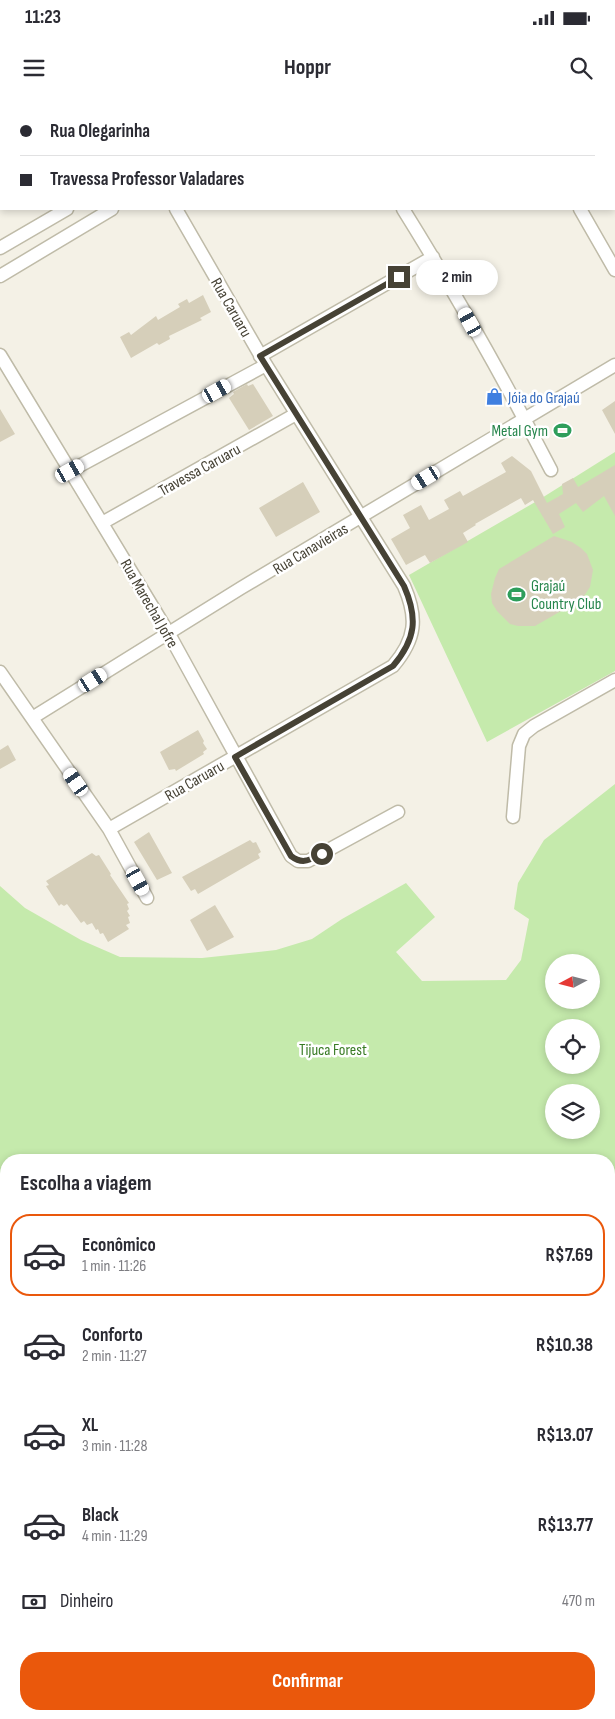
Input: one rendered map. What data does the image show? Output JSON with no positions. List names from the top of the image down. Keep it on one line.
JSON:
{"streets":{"street":["Rua Caruaru","Travessa Caruaru","Rua Canavieiras","Rua Marechal Jofre"]},"crossings":[["Rua Caruaru","Travessa Caruaru"],["Rua Caruaru","Rua Canavieiras"],["Rua Caruaru","Rua Marechal Jofre"],["Travessa Caruaru","Rua Marechal Jofre"],["Rua Canavieiras","Rua Marechal Jofre"]],"parks":["Tijuca Forest"],"places":{"shop":["Jóia do Grajaú"],"sports":["Metal Gym","Grajaú Country Club"]},"north":"left","page":{"status":"11:23","header":"Hoppr","banner":["Rua Olegarinha","Travessa Professor Valadares"],"bubble":"2 min","heading":"Escolha a viagem","list":[{"name":"Econômico","note":"1 min · 11:26","value":"R$7.69"},{"name":"Conforto","note":"2 min · 11:27","value":"R$10.38"},{"name":"XL","note":"3 min · 11:28","value":"R$13.07"},{"name":"Black","note":"4 min · 11:29","value":"R$13.77"}],"pay":["Dinheiro","470 m"],"buttons":"Confirmar"}}
